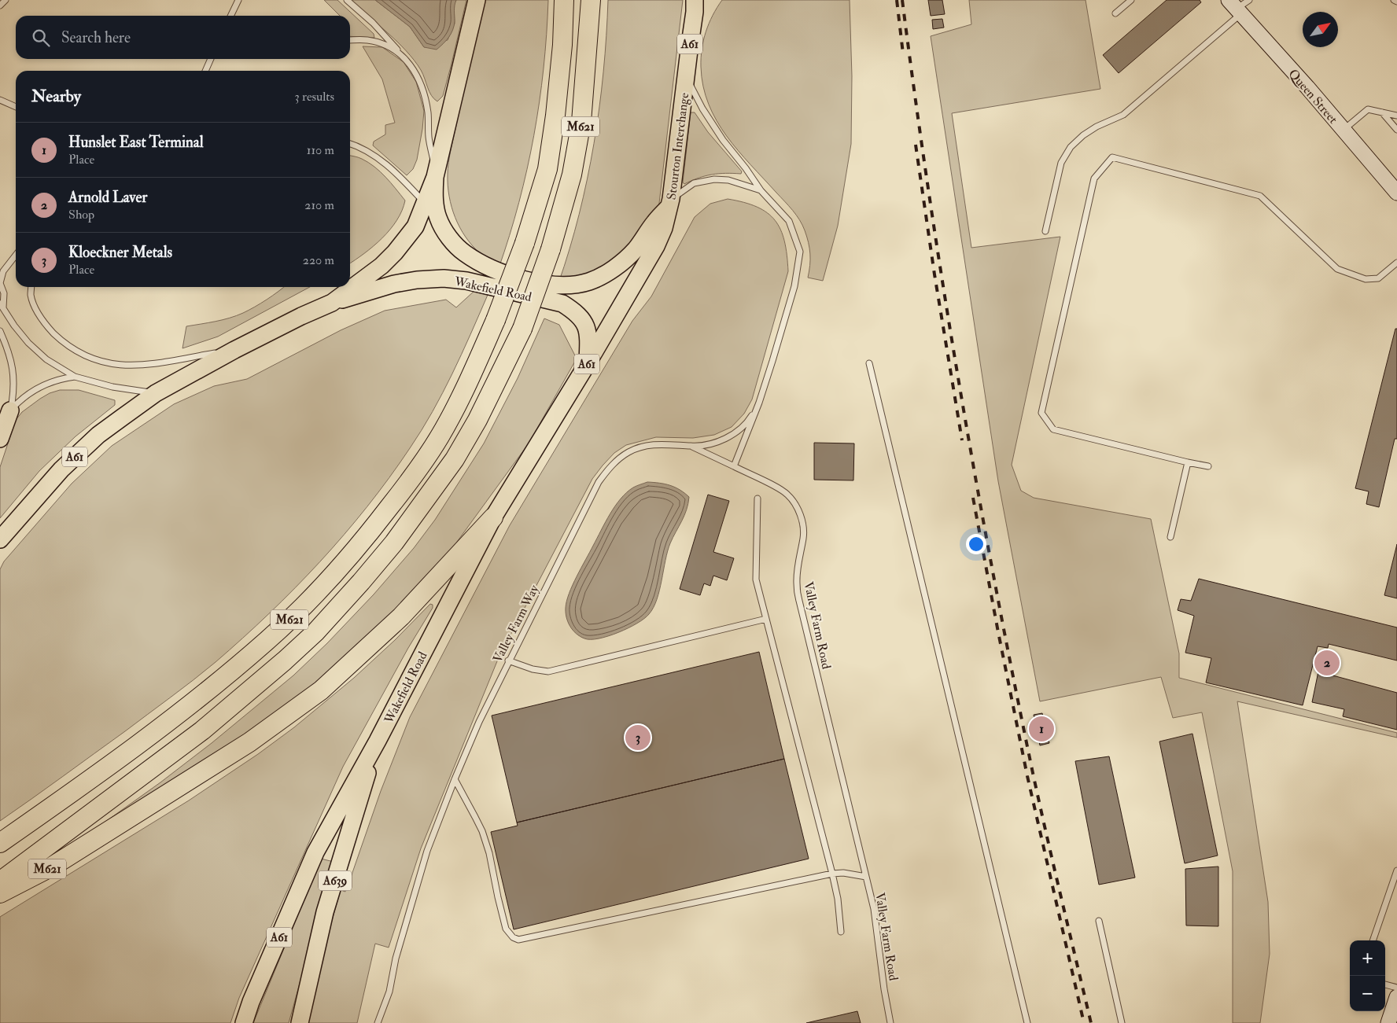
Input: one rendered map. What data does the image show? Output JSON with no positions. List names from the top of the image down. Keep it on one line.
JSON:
{"streets":{"highway":["M621"],"main road":["A61","Stourton Interchange","Wakefield Road","A639"],"street":["Queen Street"],"lane":["Valley Farm Way","Valley Farm Road"]},"crossings":[["A61","Stourton Interchange"],["A61","Wakefield Road"],["M621","Wakefield Road"],["Stourton Interchange","Wakefield Road"],["Wakefield Road","A639"],["Valley Farm Way","Valley Farm Road"]],"north":"top right","page":{"search":"Search here","heading":["Nearby","3 results"],"list":[{"mark":"1","name":"Hunslet East Terminal","note":"Place","value":"110 m"},{"mark":"2","name":"Arnold Laver","note":"Shop","value":"210 m"},{"mark":"3","name":"Kloeckner Metals","note":"Place","value":"220 m"}],"pins":["2","1","3"],"map_buttons":["+","−"]}}
